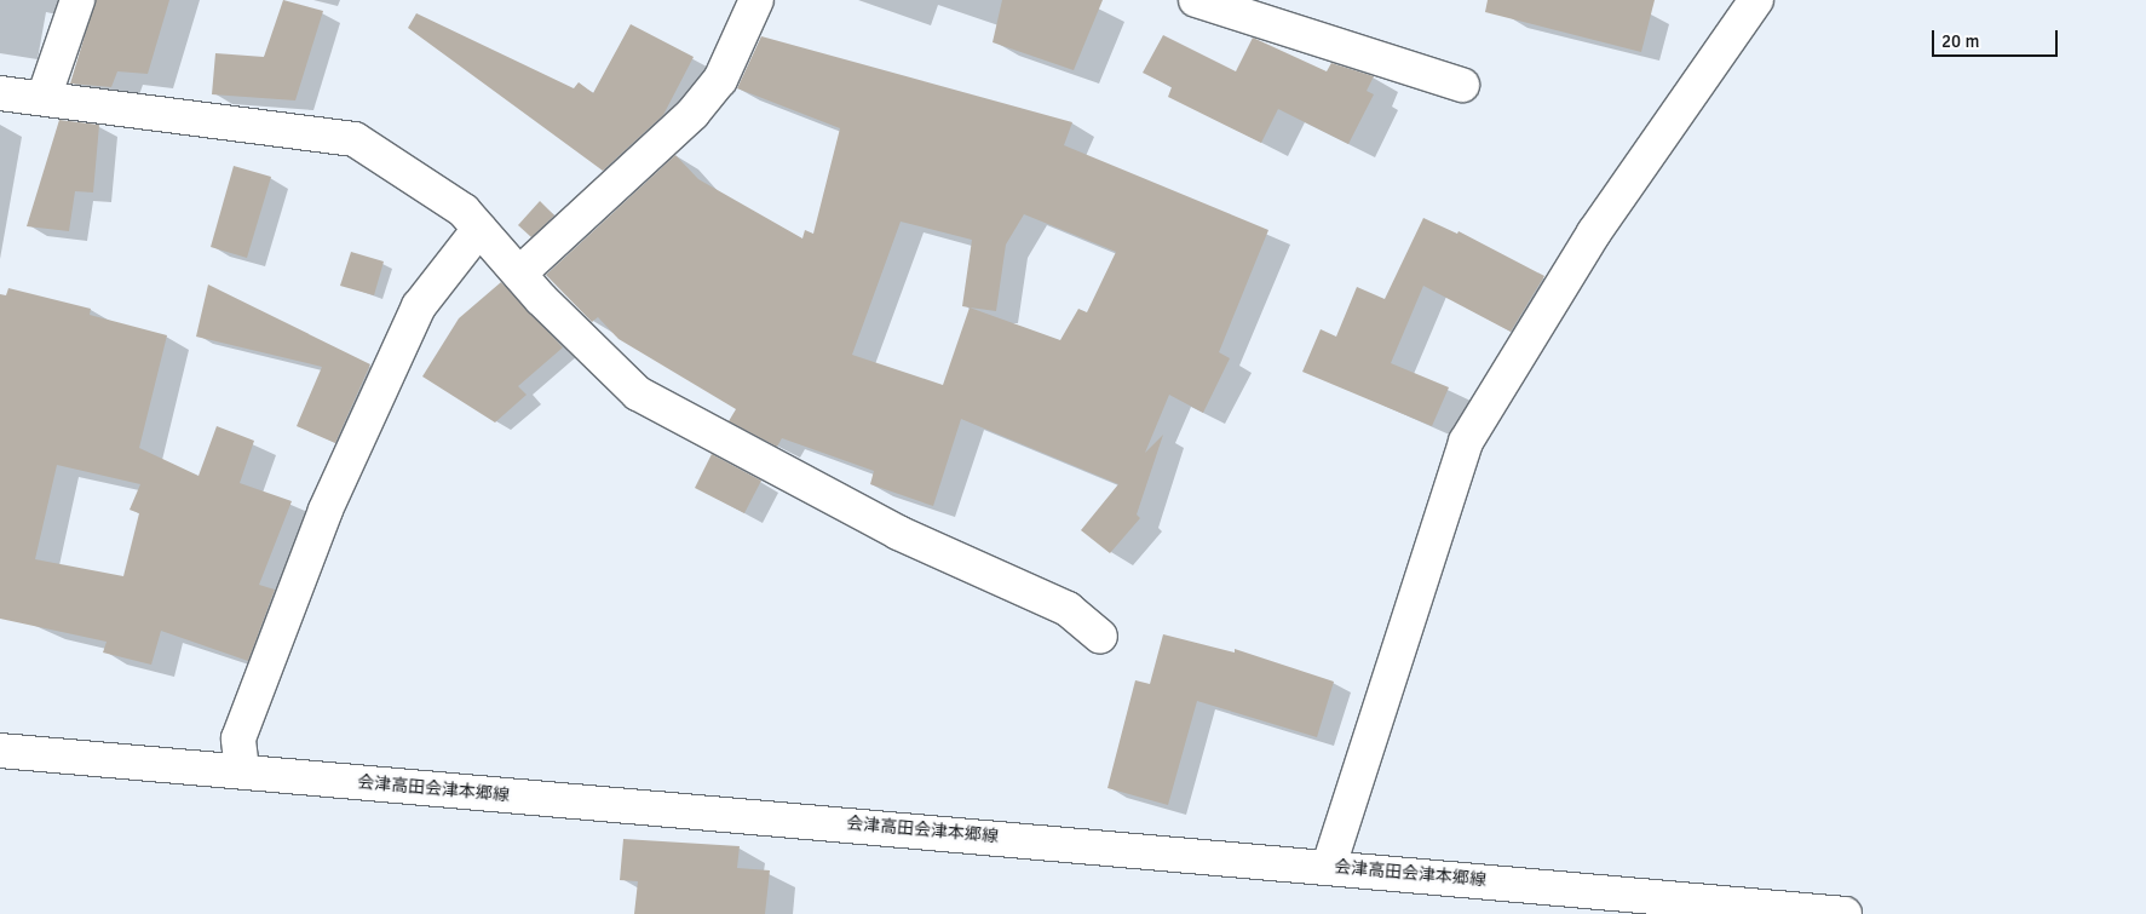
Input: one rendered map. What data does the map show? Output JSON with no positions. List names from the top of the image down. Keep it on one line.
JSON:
{"streets":{"street":["会津高田会津本郷線"]},"scale_bar":"20 m"}
